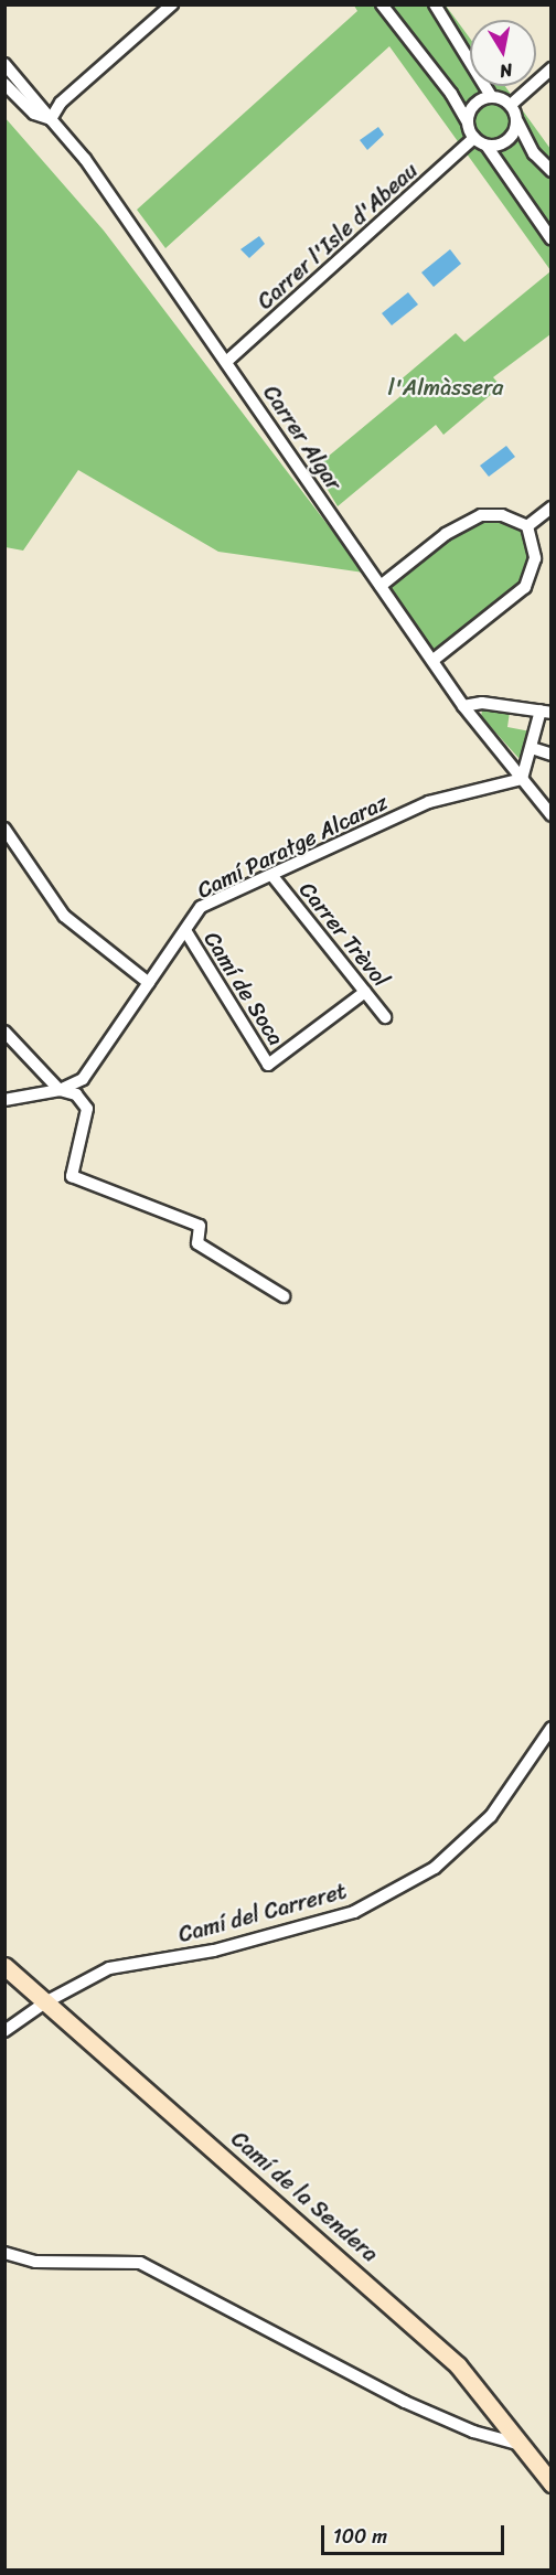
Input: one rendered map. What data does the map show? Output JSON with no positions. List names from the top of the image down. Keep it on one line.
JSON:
{"streets":{"street":["Carrer l'Isle d'Abeau","Carrer Algar","Camí Paratge Alcaraz","Carrer Trèvol","Camí de Soca","Camí del Carreret","Camí de la Sendera"]},"crossings":[["Carrer l'Isle d'Abeau","Carrer Algar"],["Carrer Algar","Camí Paratge Alcaraz"],["Camí Paratge Alcaraz","Carrer Trèvol"],["Camí Paratge Alcaraz","Camí de Soca"],["Carrer Trèvol","Camí de Soca"],["Camí del Carreret","Camí de la Sendera"]],"parks":["l'Almàssera"],"scale_bar":"100 m","north":"bottom"}
